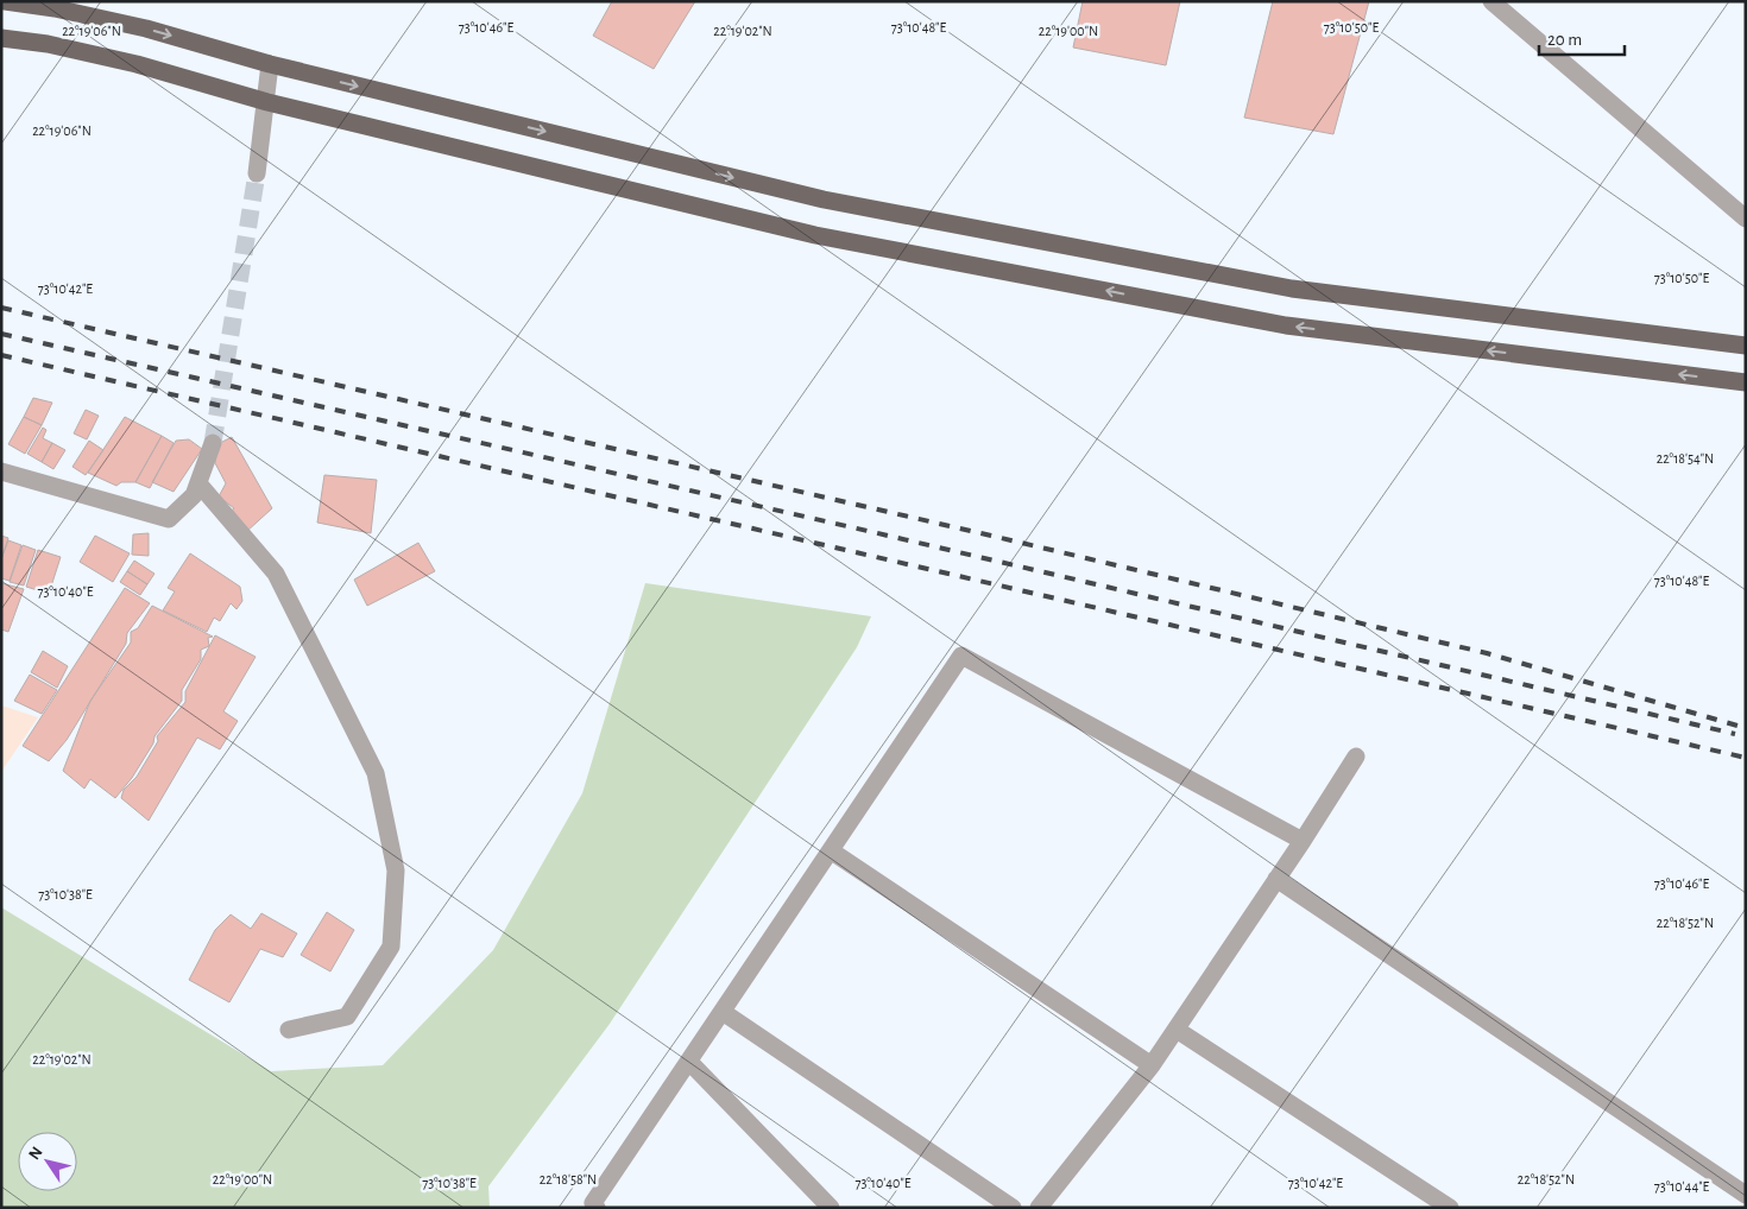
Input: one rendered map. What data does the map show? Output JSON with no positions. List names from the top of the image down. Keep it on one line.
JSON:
{"scale_bar":"20 m","north":"top left","coordinates":["73°10'50\"E","73°10'46\"E","73°10'48\"E","22°19'06\"N","22°19'02\"N","22°19'00\"N","73°10'42\"E","22°18'54\"N","73°10'40\"E","73°10'38\"E","22°18'52\"N","22°18'58\"N","73°10'44\"E"]}
